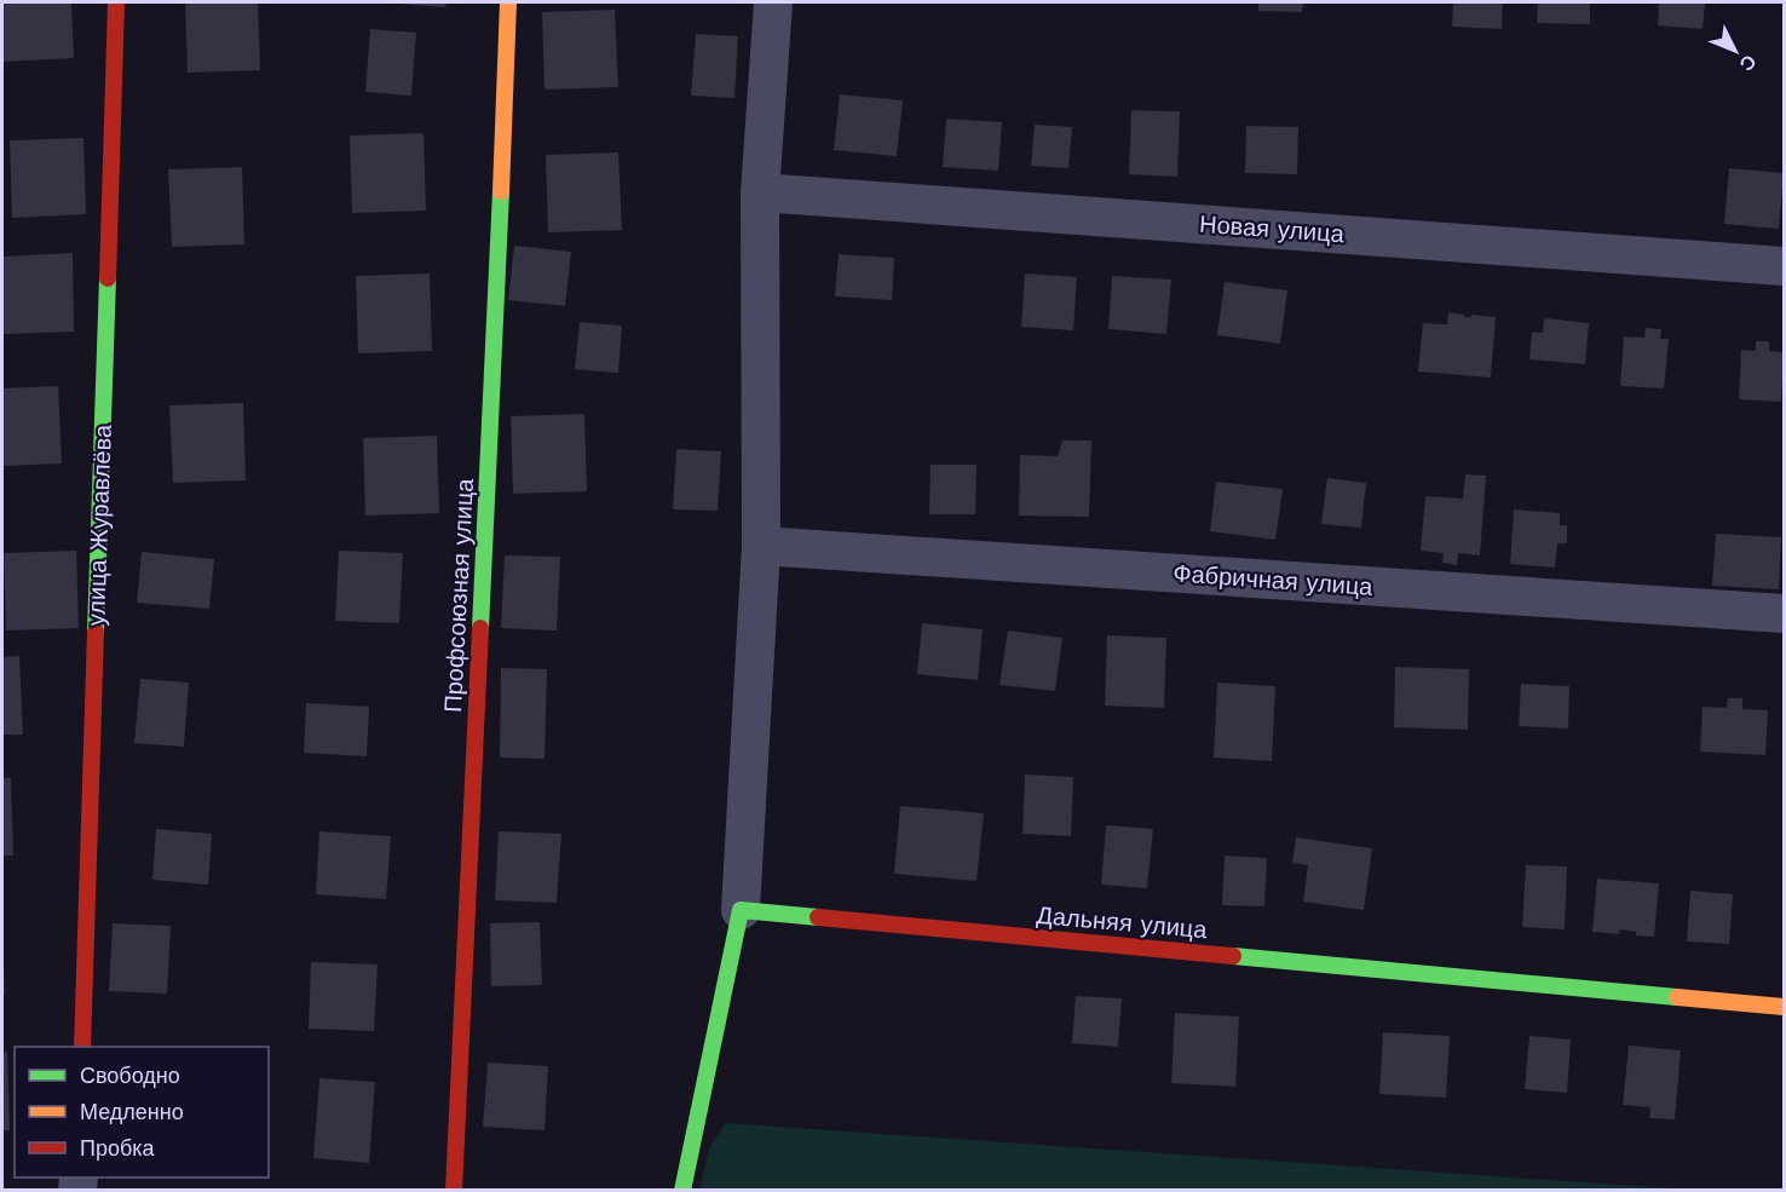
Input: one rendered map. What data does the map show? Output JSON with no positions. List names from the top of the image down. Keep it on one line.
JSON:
{"streets":{"street":["Новая улица","улица Журавлёва","Фабричная улица","Профсоюзная улица","Дальняя улица"]},"legend":["Свободно","Медленно","Пробка"],"north":"bottom right"}
